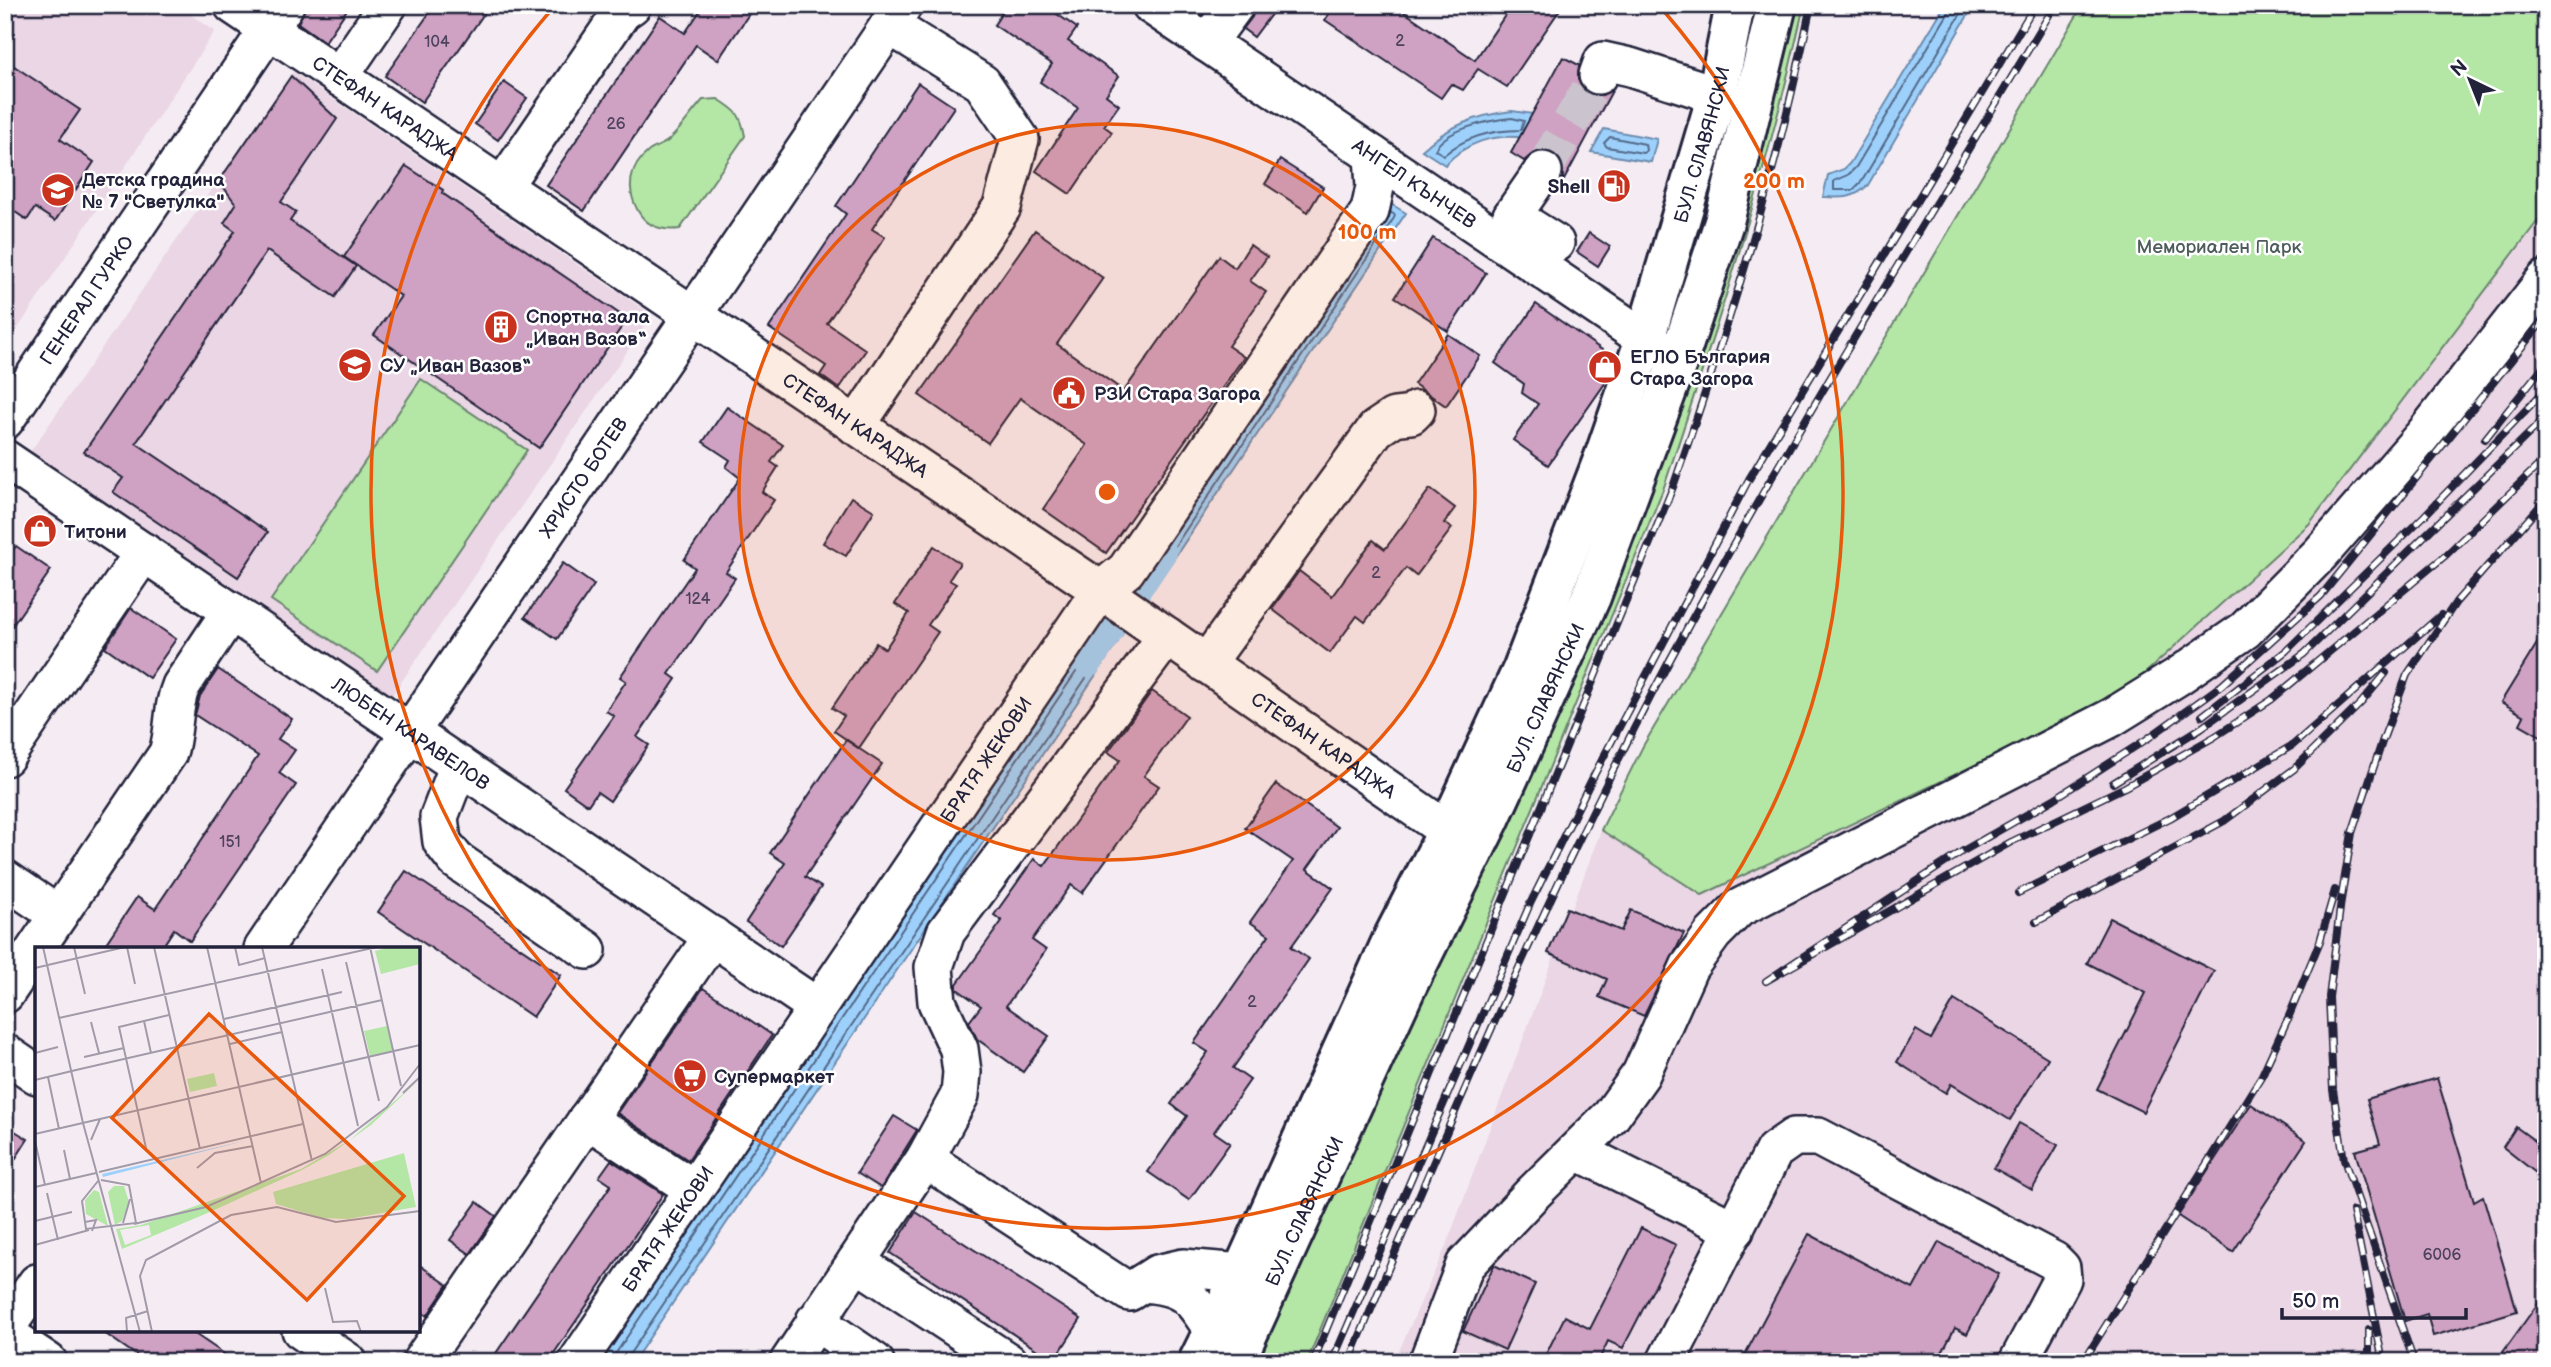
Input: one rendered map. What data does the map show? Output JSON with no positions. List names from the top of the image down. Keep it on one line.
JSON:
{"streets":{"main road":["БУЛ. СЛАВЯНСКИ"],"street":["СТЕФАН КАРАДЖА","АНГЕЛ КЪНЧЕВ","ГЕНЕРАЛ ГУРКО","ХРИСТО БОТЕВ","ЛЮБЕН КАРАВЕЛОВ","БРАТЯ ЖЕКОВИ"]},"crossings":[["СТЕФАН КАРАДЖА","БУЛ. СЛАВЯНСКИ"],["СТЕФАН КАРАДЖА","ГЕНЕРАЛ ГУРКО"],["СТЕФАН КАРАДЖА","ХРИСТО БОТЕВ"],["СТЕФАН КАРАДЖА","БРАТЯ ЖЕКОВИ"],["БУЛ. СЛАВЯНСКИ","АНГЕЛ КЪНЧЕВ"],["АНГЕЛ КЪНЧЕВ","БРАТЯ ЖЕКОВИ"],["ХРИСТО БОТЕВ","ЛЮБЕН КАРАВЕЛОВ"],["ЛЮБЕН КАРАВЕЛОВ","БРАТЯ ЖЕКОВИ"]],"parks":["Мемориален Парк"],"places":{"fuel station":["Shell"],"school or university":["Детска градина № 7 \"Светулка\"","СУ „Иван Вазов“"],"building":["Спортна зала „Иван Вазов“"],"shop":["ЕГЛО България Стара Загора","Титони"],"public building":["РЗИ Стара Загора"],"supermarket":["Супермаркет"]},"house_numbers":["2","104","26","2","124","151","2","6006"],"scale_bar":"50 m","north":"top left","rings":["200 m","100 m"]}
